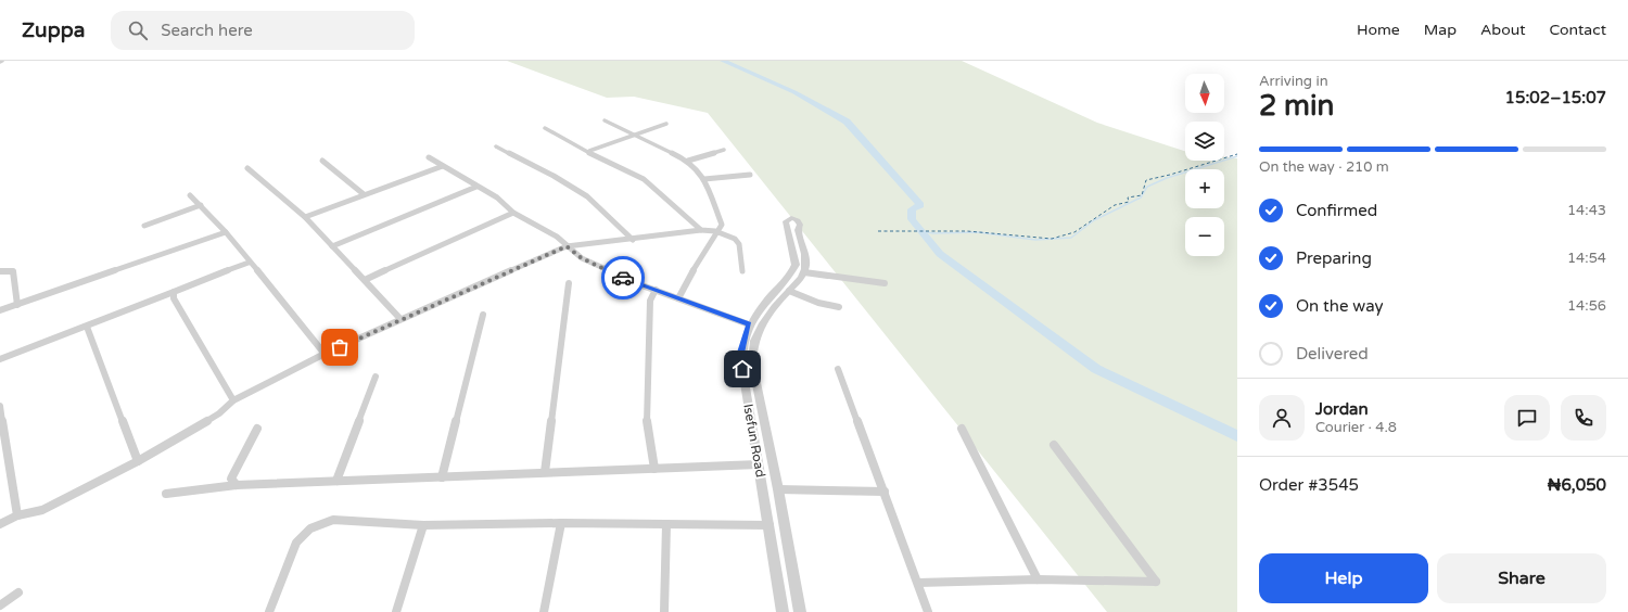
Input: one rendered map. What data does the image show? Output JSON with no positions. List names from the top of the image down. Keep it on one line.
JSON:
{"streets":{"street":["Isefun Road"]},"north":"bottom","page":{"header":"Zuppa","search":"Search here","nav":["Home","Map","About","Contact"],"heading":["2 min","Arriving in","15:02–15:07"],"panel":["Jordan","Courier · 4.8","Order #3545","₦6,050"],"map_buttons":["+","−"],"bar":"On the way · 210 m","list":[["Confirmed","14:43"],["Preparing","14:54"],["On the way","14:56"],"Delivered"],"buttons":["Help","Share"]}}
